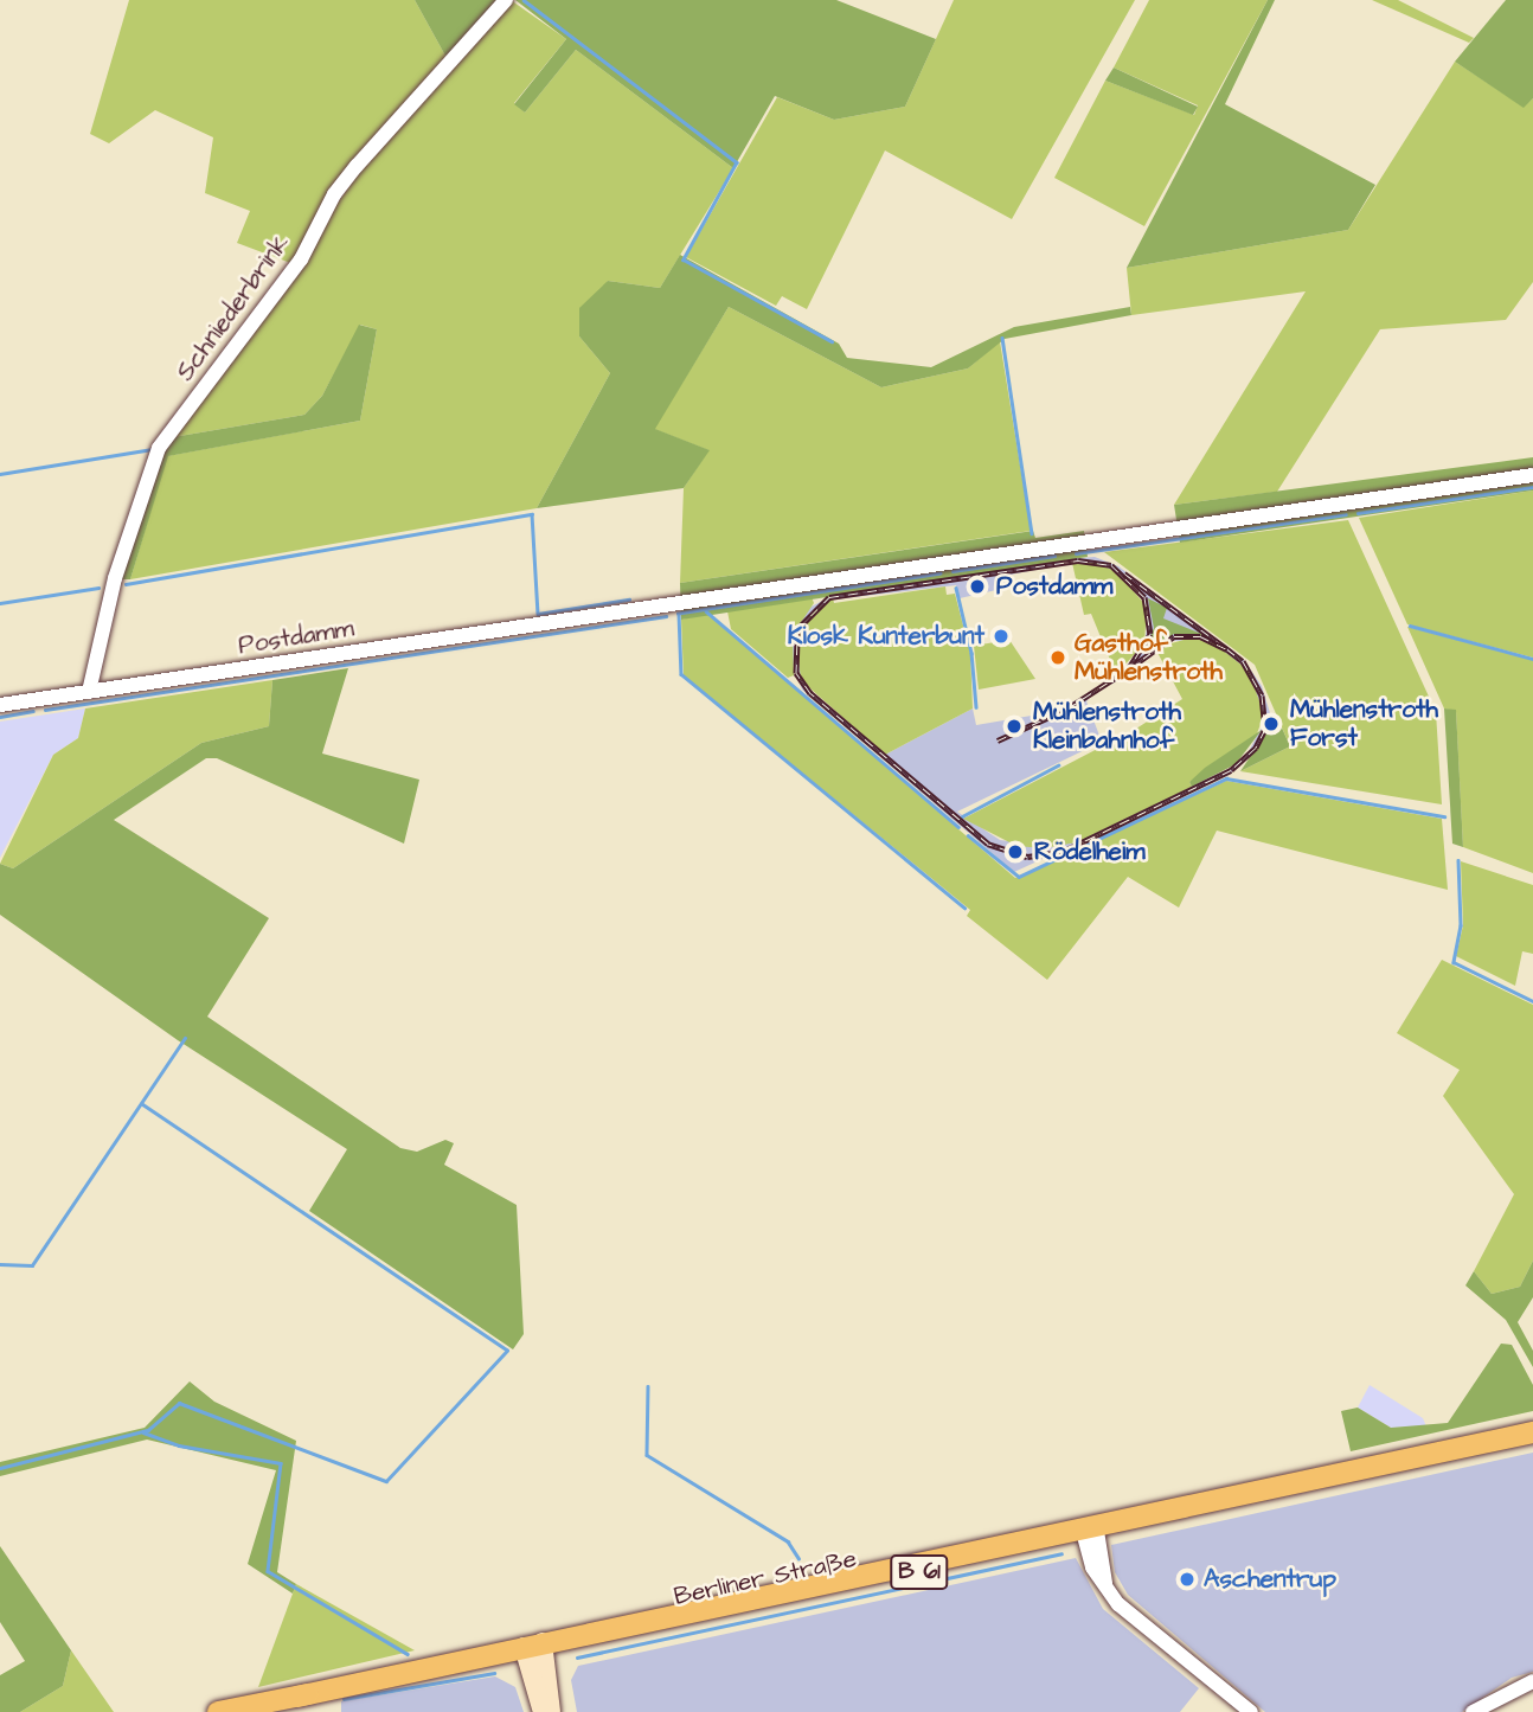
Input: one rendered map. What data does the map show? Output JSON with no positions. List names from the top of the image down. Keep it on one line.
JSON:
{"streets":{"main road":["B 61","Berliner Straße"],"street":["Schniederbrink","Postdamm"]},"crossings":[["Schniederbrink","Postdamm"]],"places":["Postdamm","Kiosk Kunterbunt","Gasthof Mühlenstroth","Mühlenstroth Forst","Mühlenstroth Kleinbahnhof","Rödelheim","Aschentrup"]}
